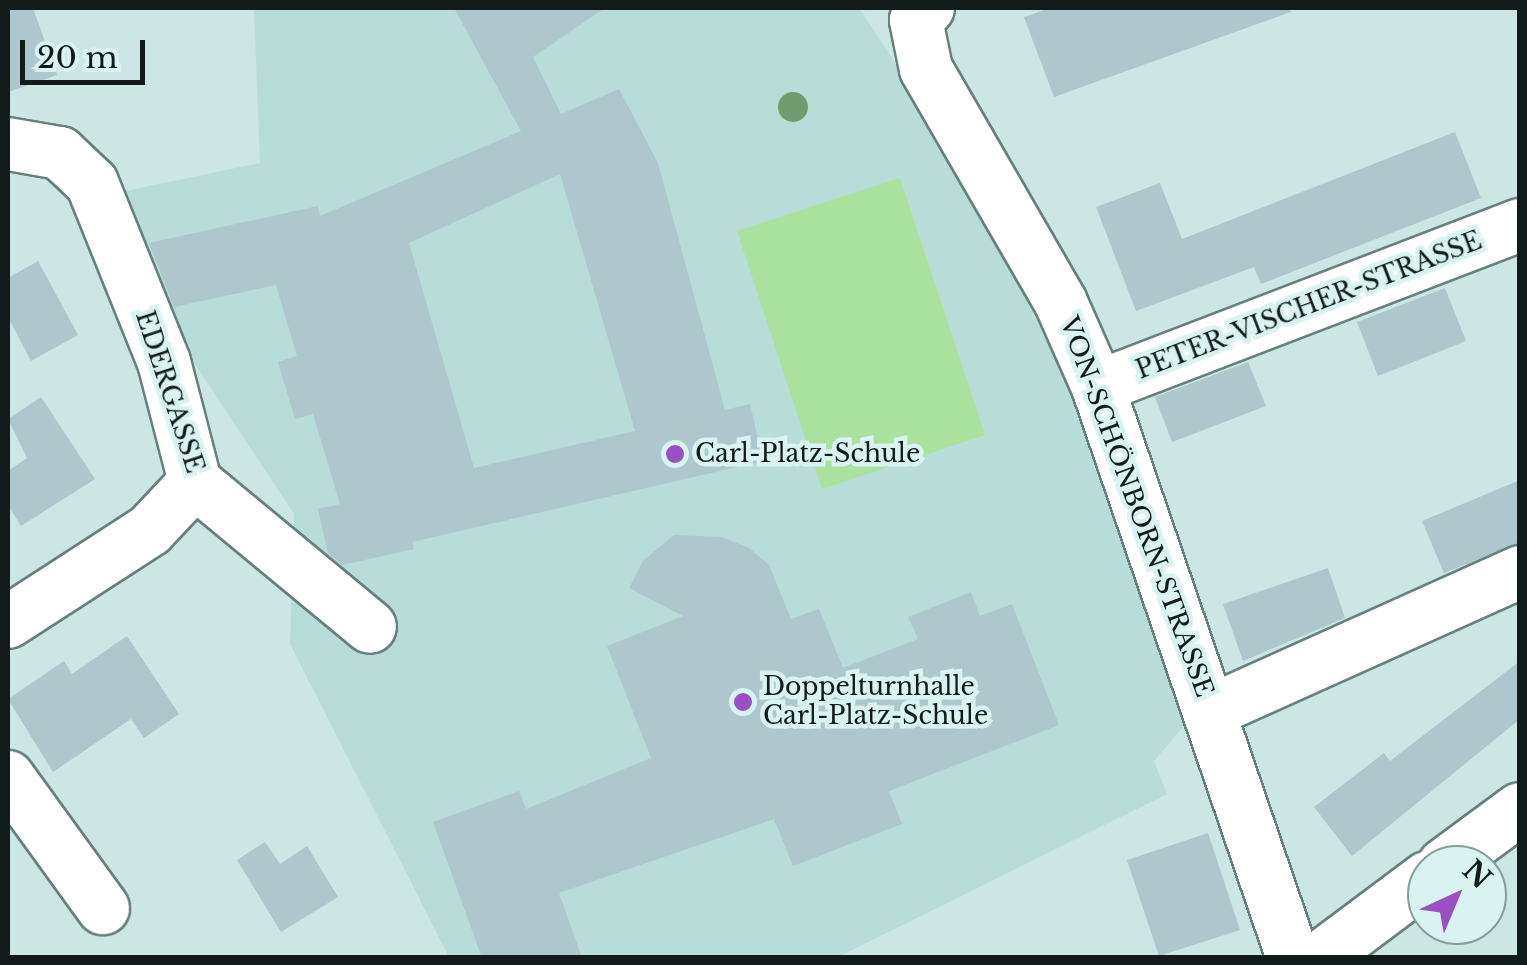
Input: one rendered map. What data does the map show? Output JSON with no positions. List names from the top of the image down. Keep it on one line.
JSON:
{"streets":{"street":["PETER-VISCHER-STRASSE","EDERGASSE","VON-SCHÖNBORN-STRASSE"]},"crossings":[["PETER-VISCHER-STRASSE","VON-SCHÖNBORN-STRASSE"]],"places":["Carl-Platz-Schule","Doppelturnhalle Carl-Platz-Schule"],"scale_bar":"20 m","north":"top right"}
